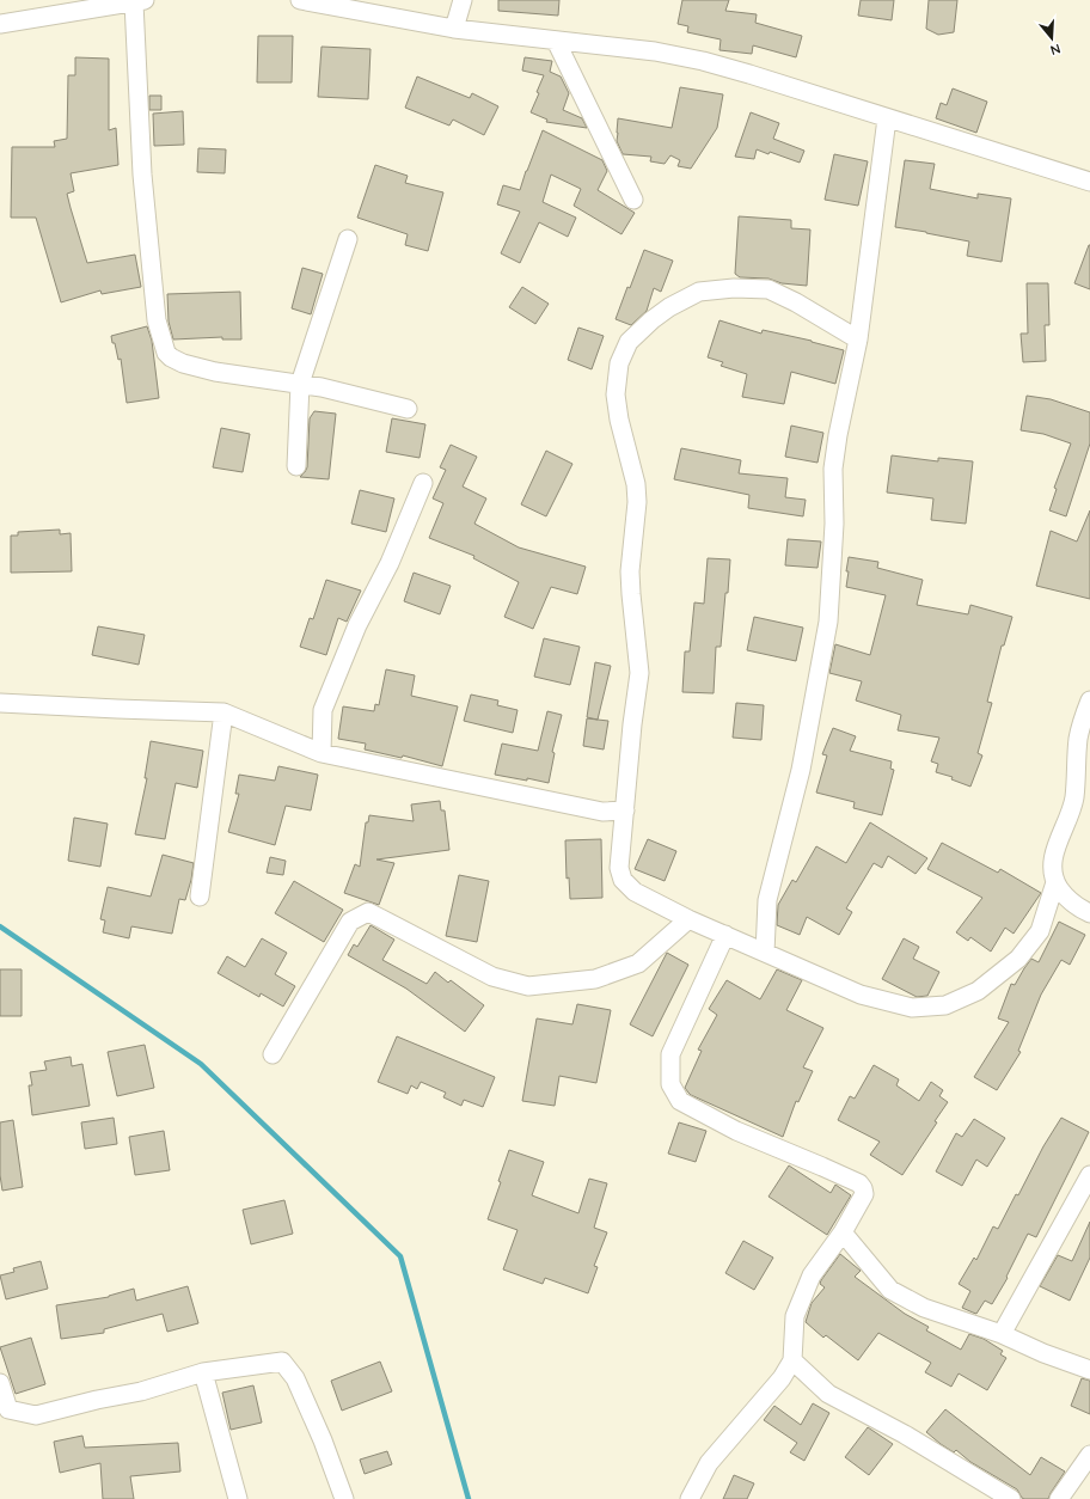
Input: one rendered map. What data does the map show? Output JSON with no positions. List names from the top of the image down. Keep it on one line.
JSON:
{"north":"bottom"}
